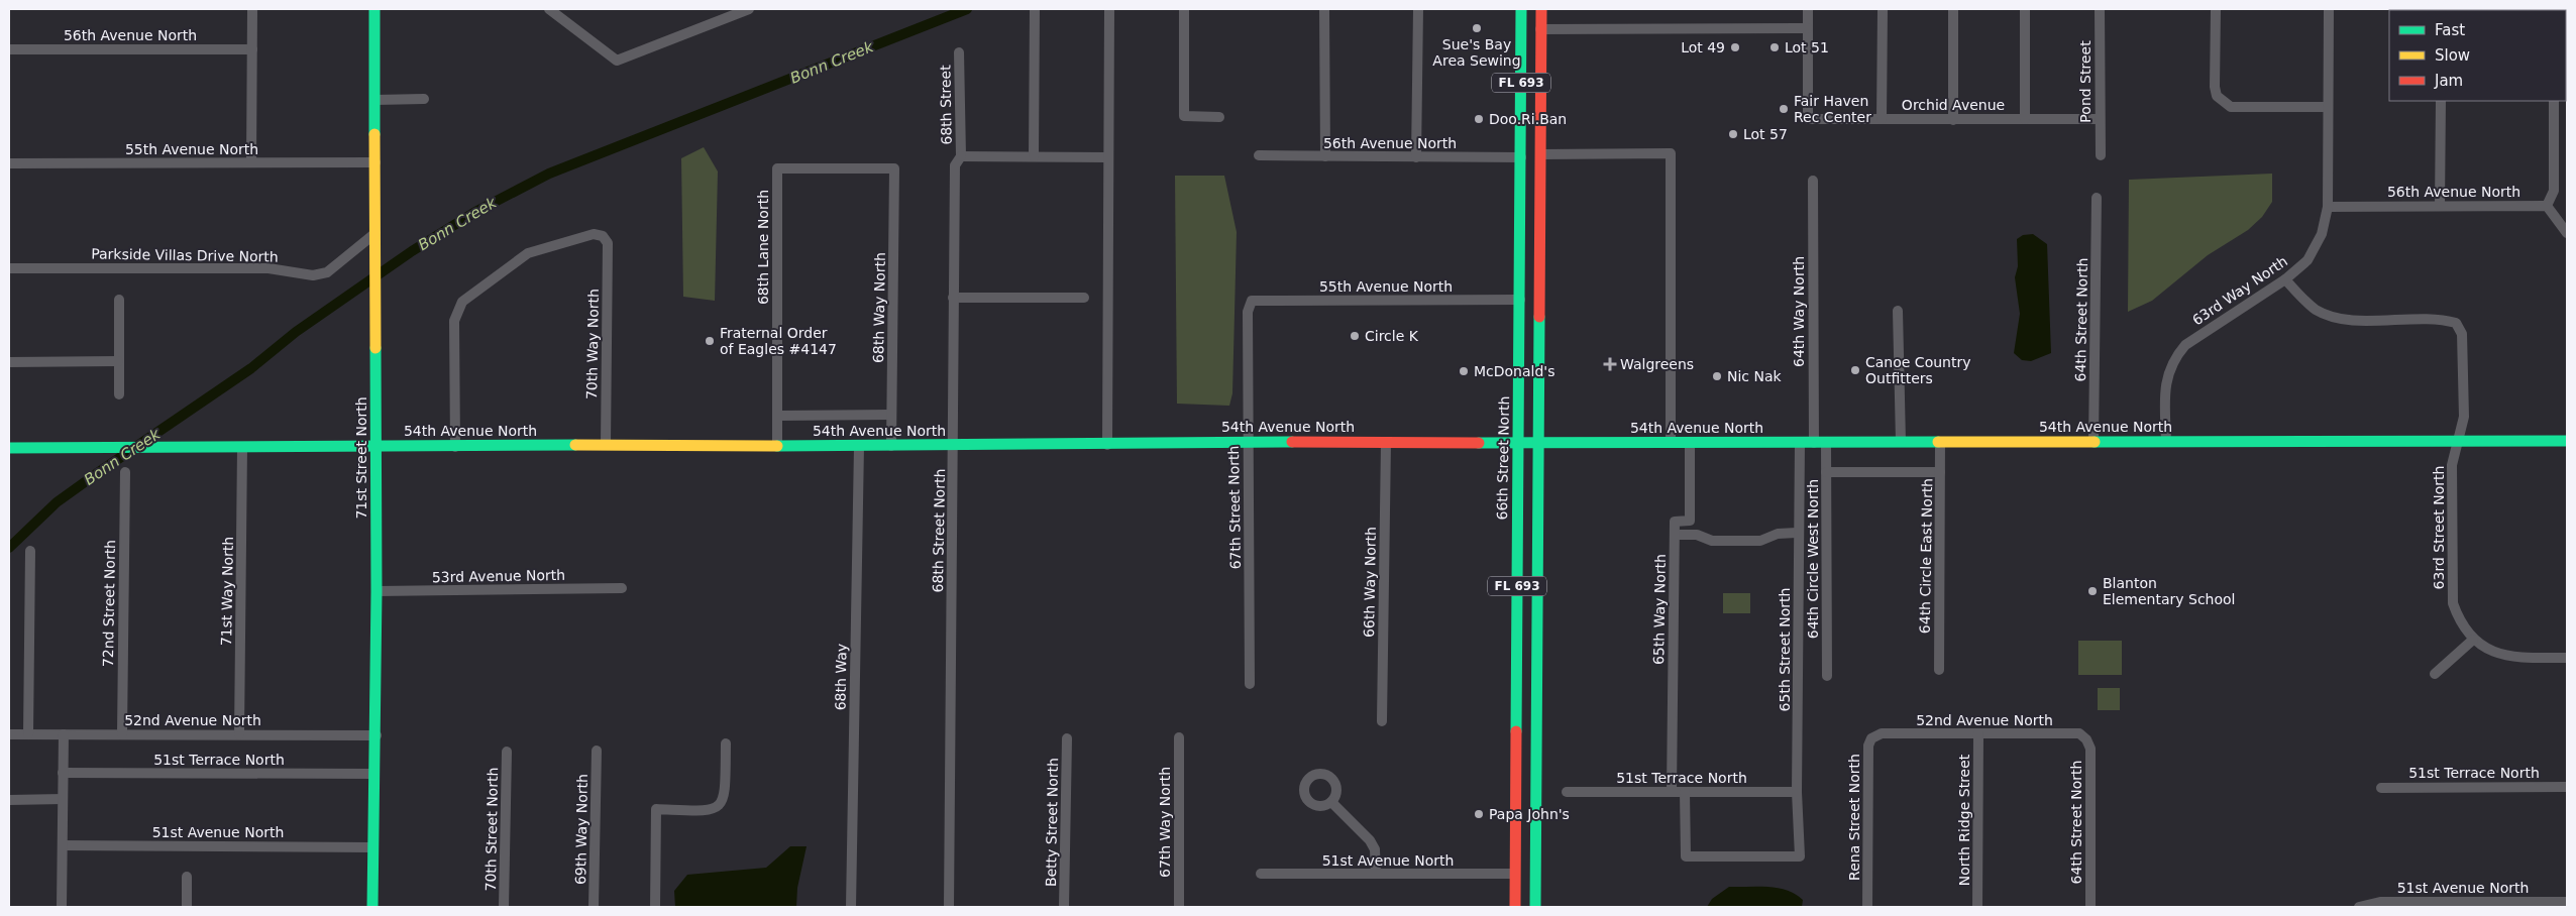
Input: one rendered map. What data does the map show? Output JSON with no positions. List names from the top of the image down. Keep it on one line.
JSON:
{"streets":{"main road":["FL 693","54th Avenue North","71st Street North","66th Street North"],"street":["56th Avenue North","Pond Street","68th Street","Orchid Avenue","55th Avenue North","68th Lane North","Parkside Villas Drive North","63rd Way North","68th Way North","64th Way North","64th Street North","70th Way North","67th Street North","63rd Street North","68th Street North","64th Circle East North","64th Circle West North","53rd Avenue North","66th Way North","71st Way North","72nd Street North","65th Way North","65th Street North","68th Way","52nd Avenue North","51st Terrace North","Rena Street North","North Ridge Street","Betty Street North","67th Way North","70th Street North","69th Way North","51st Avenue North"]},"crossings":[["56th Avenue North","63rd Way North"],["56th Avenue North","66th Street North"],["Pond Street","Orchid Avenue"],["FL 693","54th Avenue North"],["68th Street","68th Street North"],["55th Avenue North","71st Street North"],["55th Avenue North","66th Street North"],["55th Avenue North","67th Street North"],["68th Lane North","68th Way North"],["68th Lane North","54th Avenue North"],["Parkside Villas Drive North","71st Street North"],["63rd Way North","54th Avenue North"],["63rd Way North","63rd Street North"],["68th Way North","54th Avenue North"],["64th Way North","54th Avenue North"],["64th Street North","54th Avenue North"],["64th Street North","52nd Avenue North"],["70th Way North","54th Avenue North"],["54th Avenue North","71st Street North"],["54th Avenue North","66th Street North"],["54th Avenue North","67th Street North"],["54th Avenue North","63rd Street North"],["54th Avenue North","68th Street North"],["54th Avenue North","64th Circle East North"],["54th Avenue North","64th Circle West North"],["54th Avenue North","66th Way North"],["54th Avenue North","71st Way North"],["54th Avenue North","65th Way North"],["54th Avenue North","65th Street North"],["54th Avenue North","68th Way"],["71st Street North","53rd Avenue North"],["71st Street North","52nd Avenue North"],["71st Street North","51st Terrace North"],["71st Street North","51st Avenue North"],["66th Street North","51st Avenue North"],["71st Way North","52nd Avenue North"],["72nd Street North","52nd Avenue North"],["65th Way North","51st Terrace North"],["65th Street North","51st Terrace North"],["52nd Avenue North","Rena Street North"],["52nd Avenue North","North Ridge Street"]],"water":["Bonn Creek"],"places":{"other":["Sue's Bay Area Sewing","Lot 49","Lot 51","Fair Haven Rec Center","Doo.Ri.Ban","Lot 57","Circle K","Fraternal Order of Eagles #4147","Canoe Country Outfitters","McDonald's","Nic Nak","Blanton Elementary School","Papa John's"],"health":["Walgreens"]},"legend":["Fast","Slow","Jam"]}
